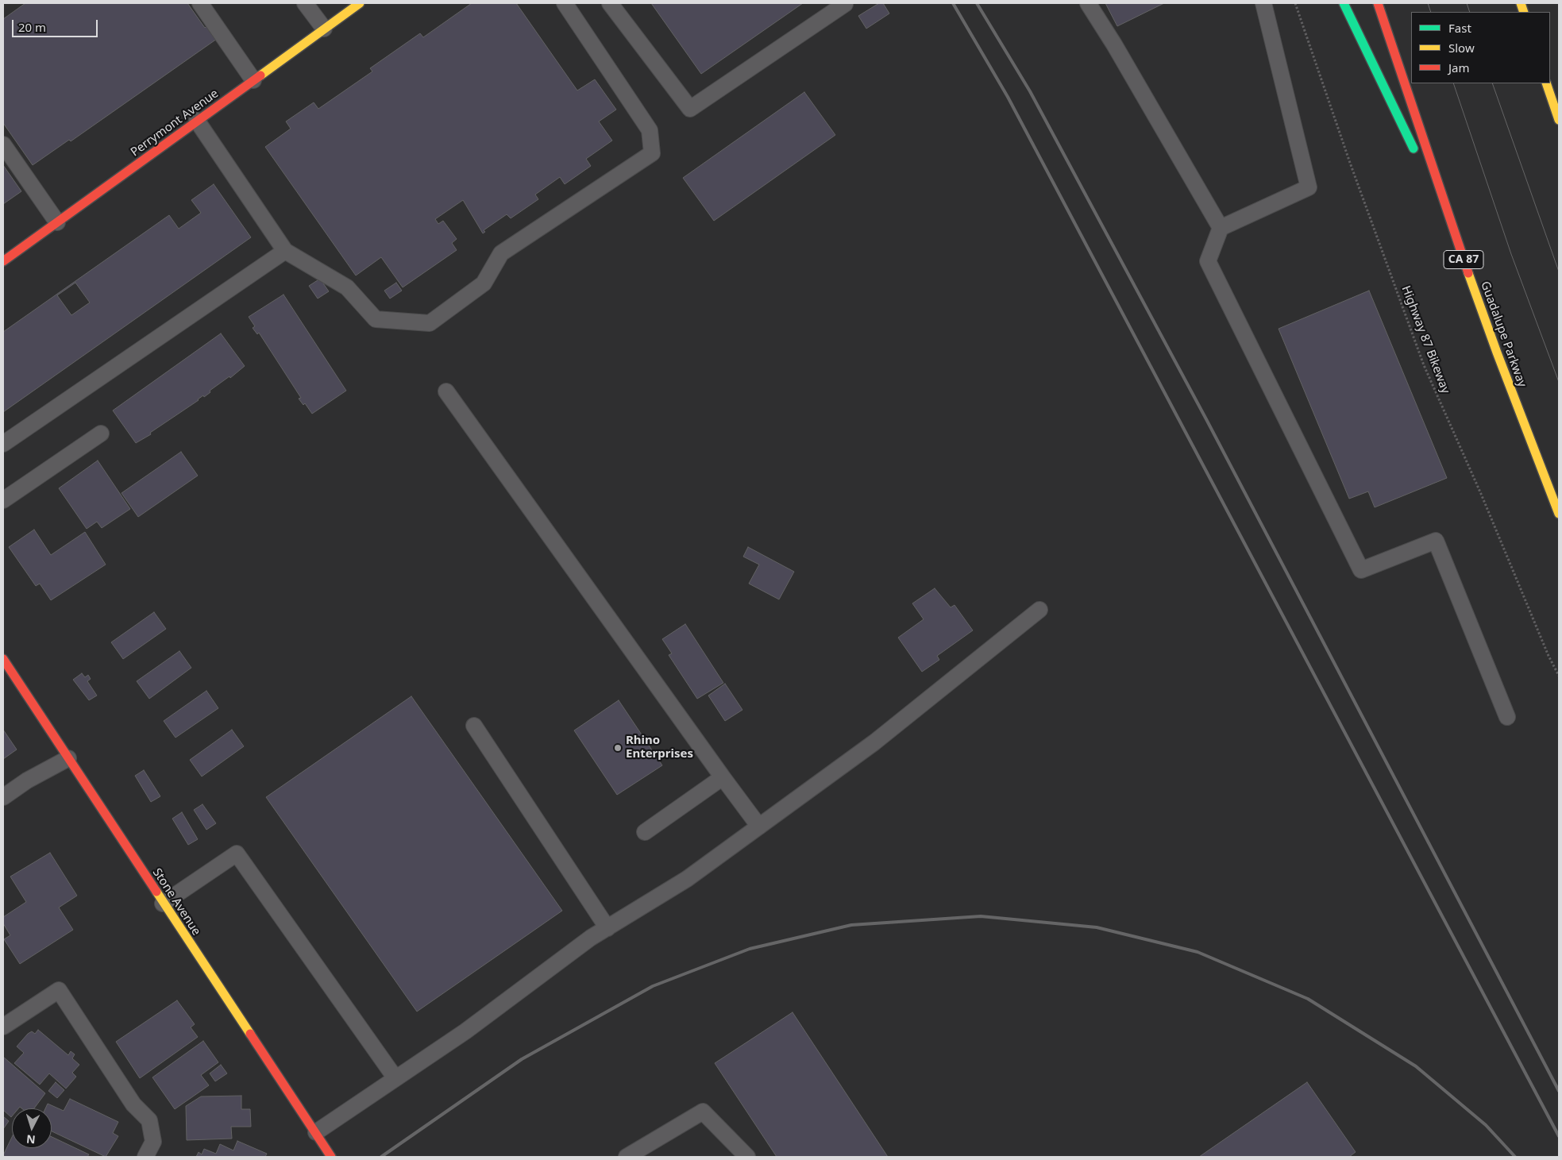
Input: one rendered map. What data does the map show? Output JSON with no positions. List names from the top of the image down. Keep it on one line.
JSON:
{"streets":{"main road":["Perrymont Avenue","CA 87","Guadalupe Parkway","Stone Avenue"],"path":["Highway 87 Bikeway"]},"places":["Rhino Enterprises"],"legend":["Fast","Slow","Jam"],"scale_bar":"20 m","north":"bottom"}
